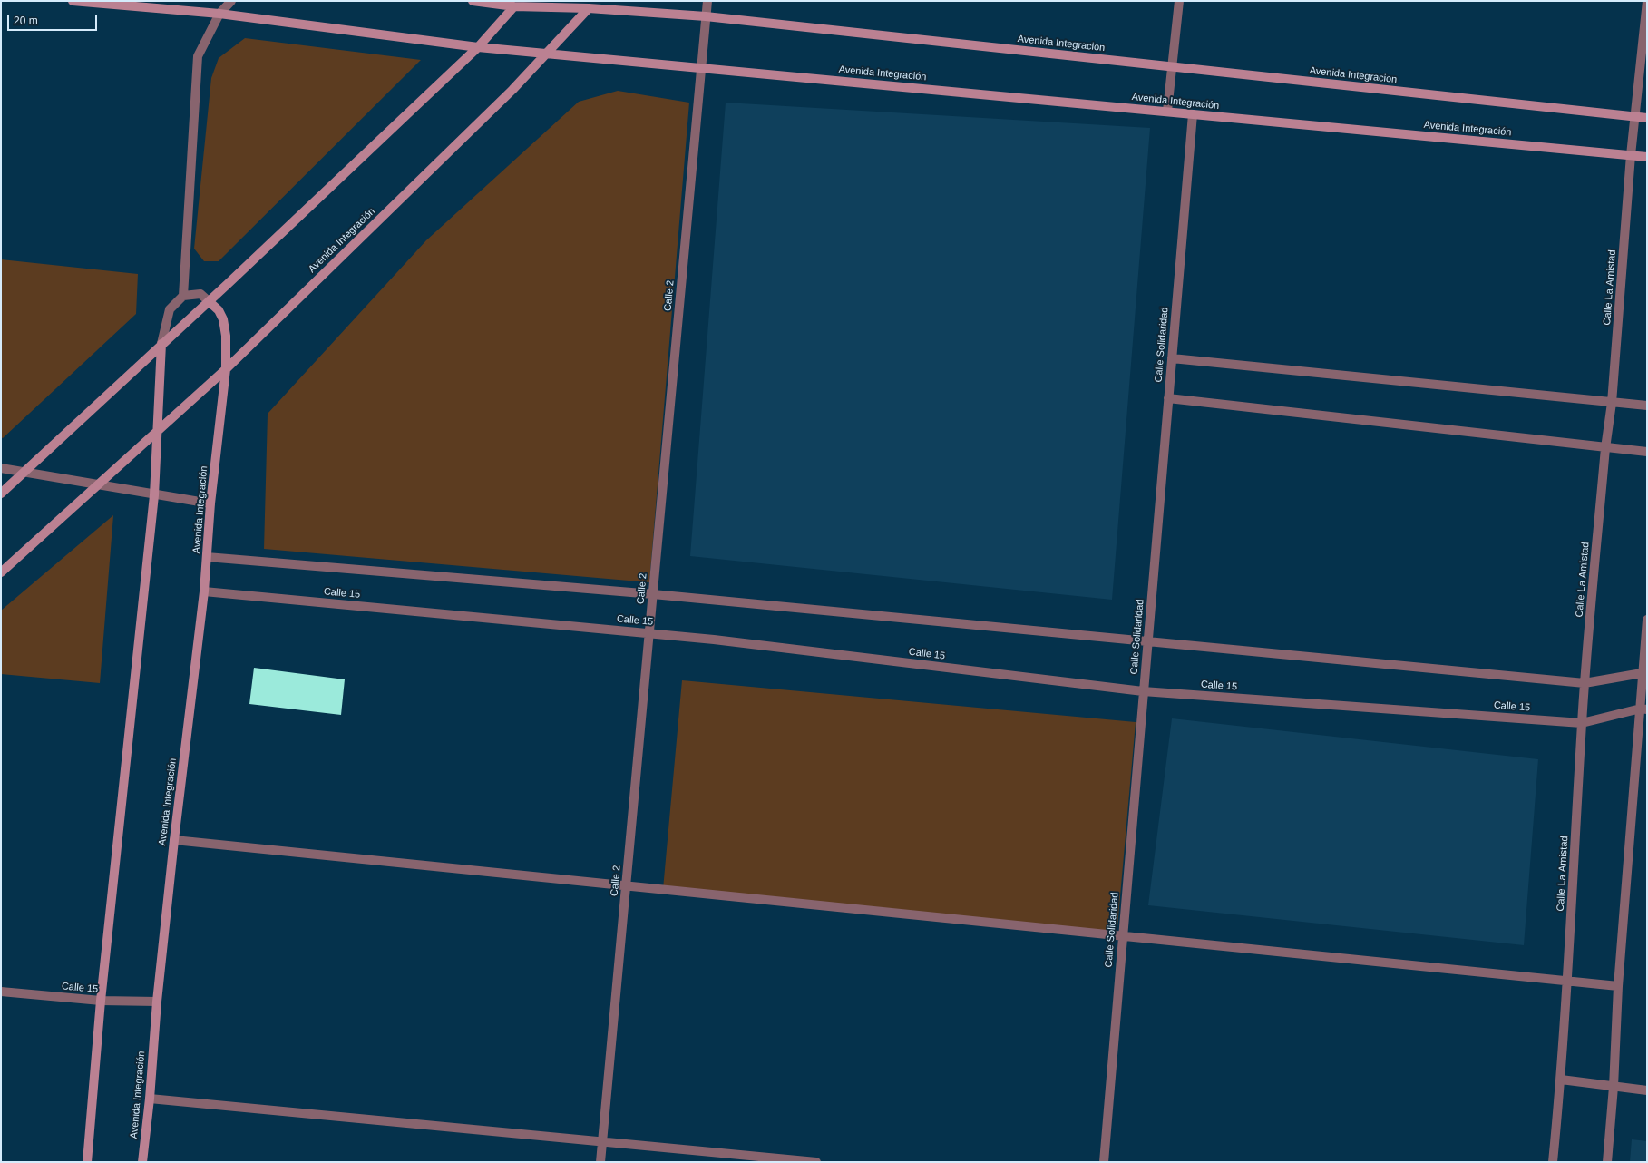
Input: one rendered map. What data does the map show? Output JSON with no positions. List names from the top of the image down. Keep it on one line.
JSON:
{"streets":{"main road":["Avenida Integracion","Avenida Integración"],"street":["Calle La Amistad","Calle 2","Calle Solidaridad","Calle 15"]},"crossings":[["Avenida Integracion","Avenida Integración"],["Avenida Integracion","Calle La Amistad"],["Avenida Integracion","Calle 2"],["Avenida Integración","Calle La Amistad"],["Avenida Integración","Calle 2"],["Avenida Integración","Calle Solidaridad"],["Avenida Integración","Calle 15"],["Calle La Amistad","Calle 15"],["Calle 2","Calle 15"],["Calle Solidaridad","Calle 15"]],"scale_bar":"20 m"}
